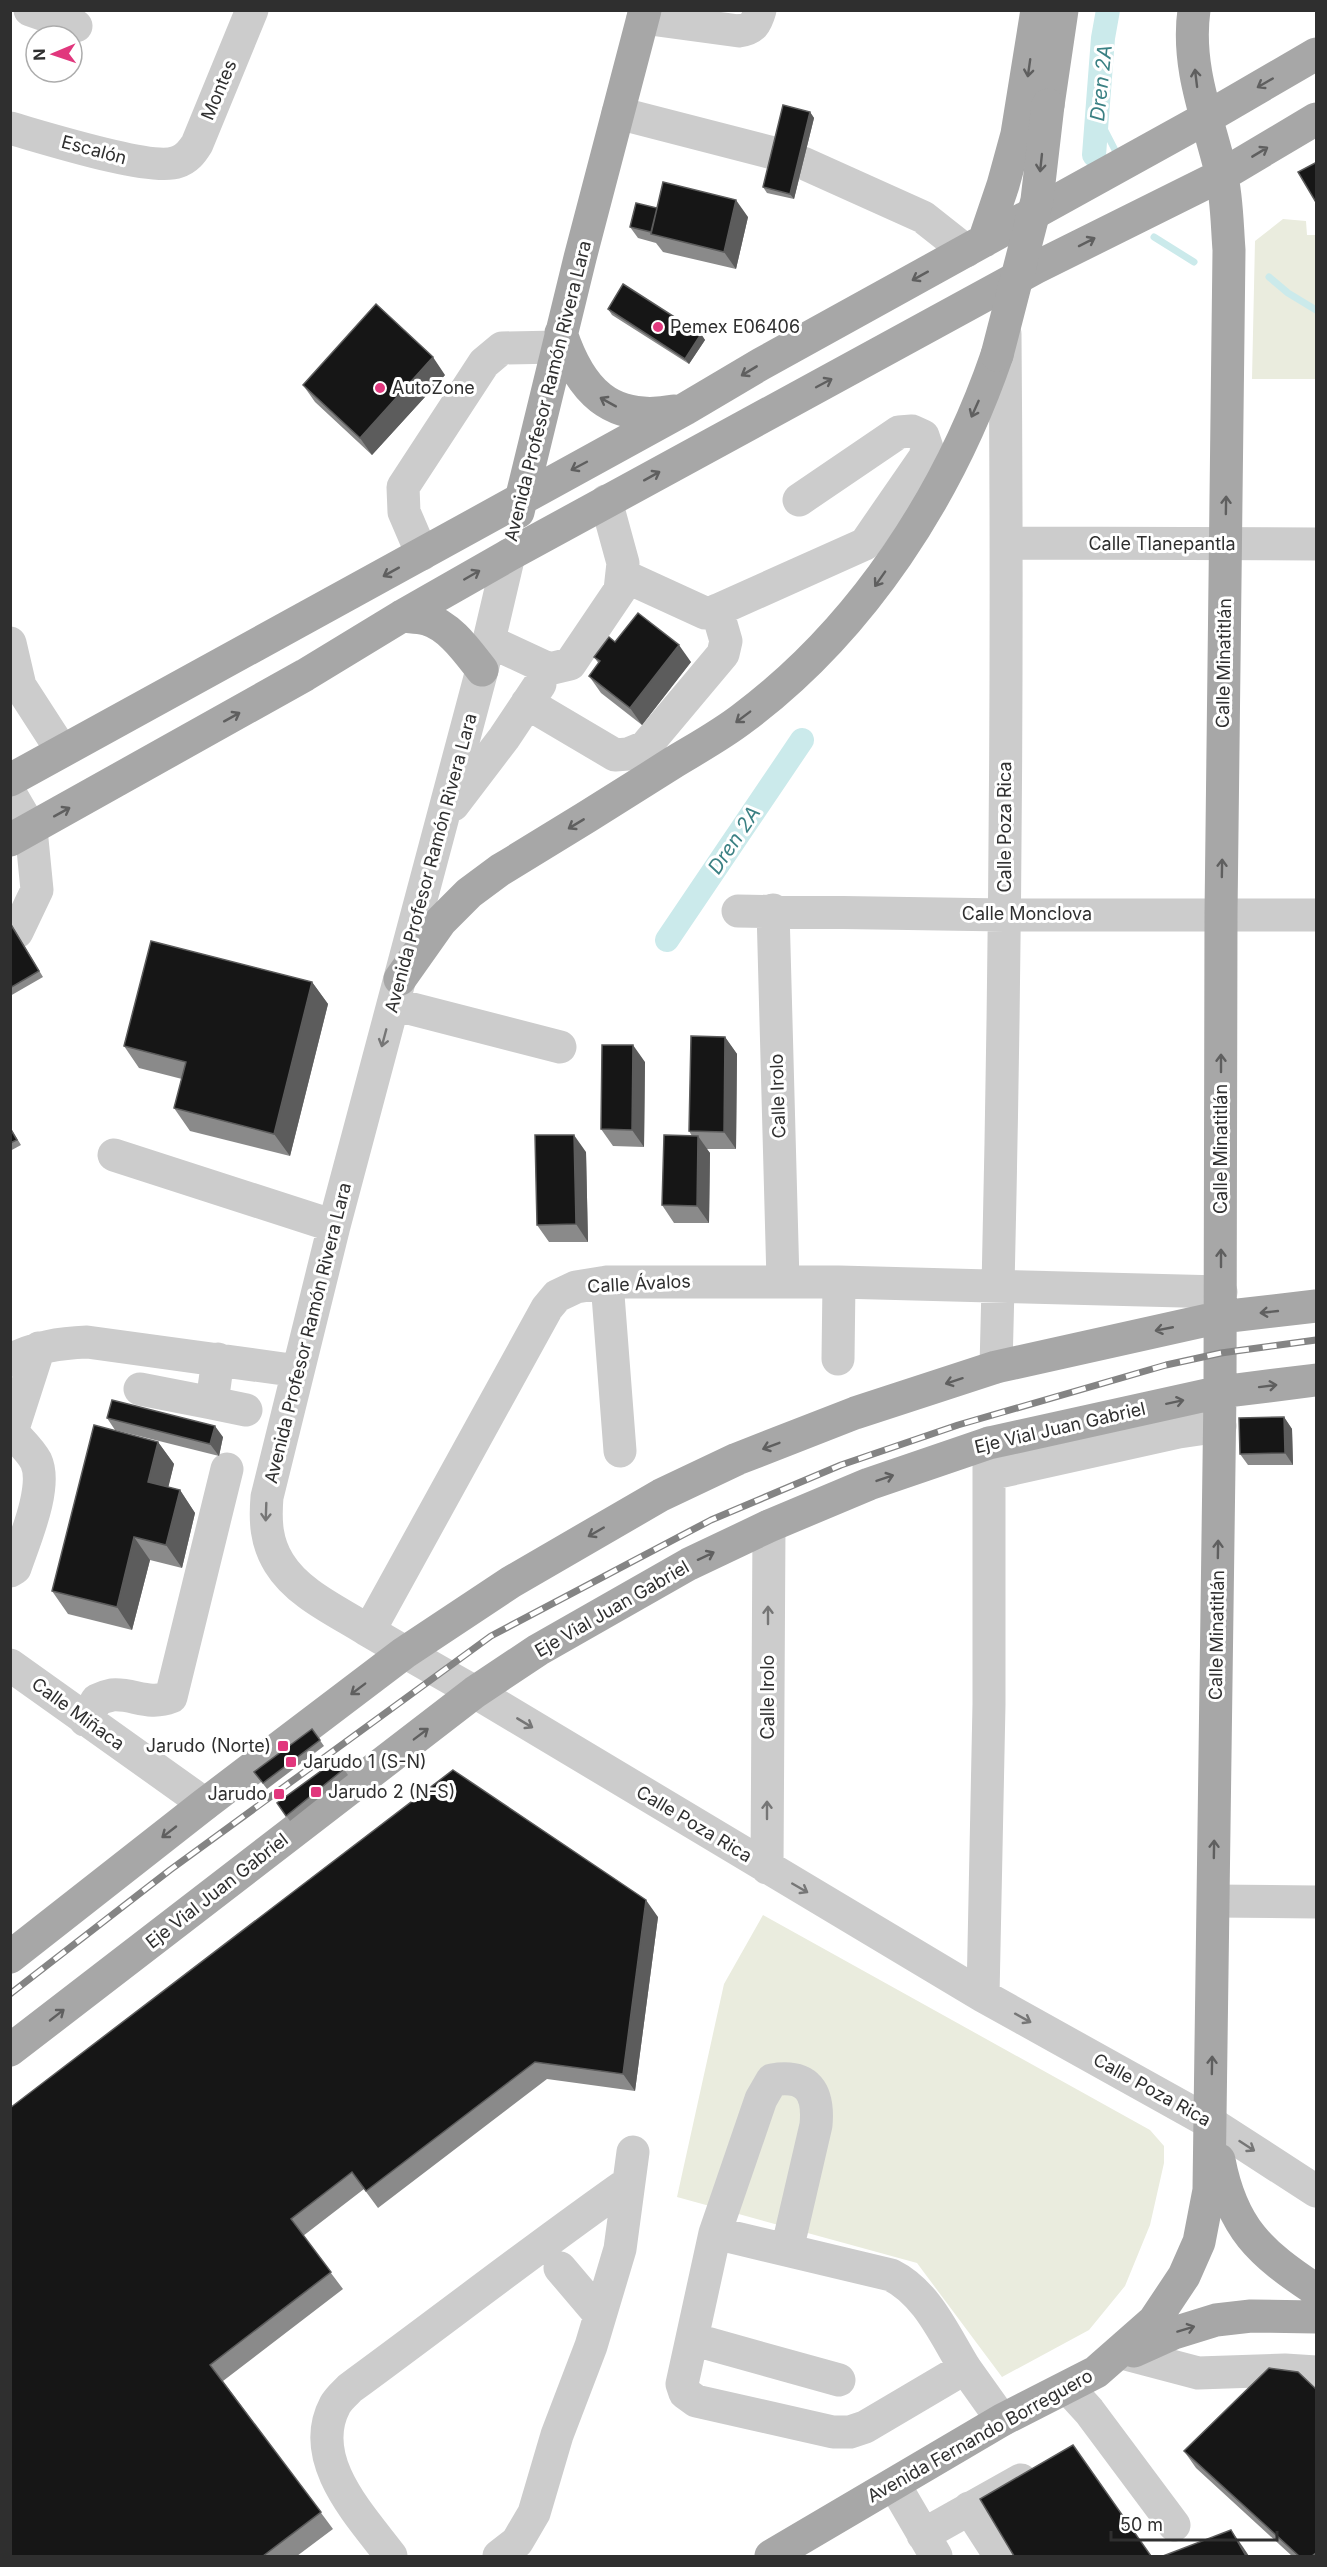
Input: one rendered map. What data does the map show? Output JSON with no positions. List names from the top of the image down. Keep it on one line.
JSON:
{"streets":{"main road":["Avenida Profesor Ramón Rivera Lara","Calle Minatitlán","Eje Vial Juan Gabriel","Avenida Fernando Borreguero"],"street":["Montes","Escalón","Calle Tlanepantla","Calle Poza Rica","Calle Monclova","Calle Irolo","Calle Ávalos","Calle Miñaca"]},"crossings":[["Montes","Escalón"],["Avenida Profesor Ramón Rivera Lara","Calle Poza Rica"],["Avenida Profesor Ramón Rivera Lara","Calle Ávalos"],["Calle Tlanepantla","Calle Minatitlán"],["Calle Tlanepantla","Calle Poza Rica"],["Calle Minatitlán","Calle Poza Rica"],["Calle Minatitlán","Calle Monclova"],["Calle Minatitlán","Calle Ávalos"],["Calle Minatitlán","Eje Vial Juan Gabriel"],["Calle Minatitlán","Avenida Fernando Borreguero"],["Calle Poza Rica","Calle Monclova"],["Calle Poza Rica","Calle Irolo"],["Calle Poza Rica","Calle Ávalos"],["Calle Poza Rica","Eje Vial Juan Gabriel"],["Calle Poza Rica","Avenida Fernando Borreguero"],["Calle Monclova","Calle Irolo"],["Calle Irolo","Calle Ávalos"],["Calle Irolo","Eje Vial Juan Gabriel"]],"one_way":["Calle Minatitlán","Calle Poza Rica"],"water":["Dren 2A"],"places":{"other":["Pemex E06406","AutoZone"],"transit":["Jarudo (Norte)","Jarudo 1 (S-N)","Jarudo 2 (N-S)","Jarudo"]},"scale_bar":"50 m","north":"left"}
